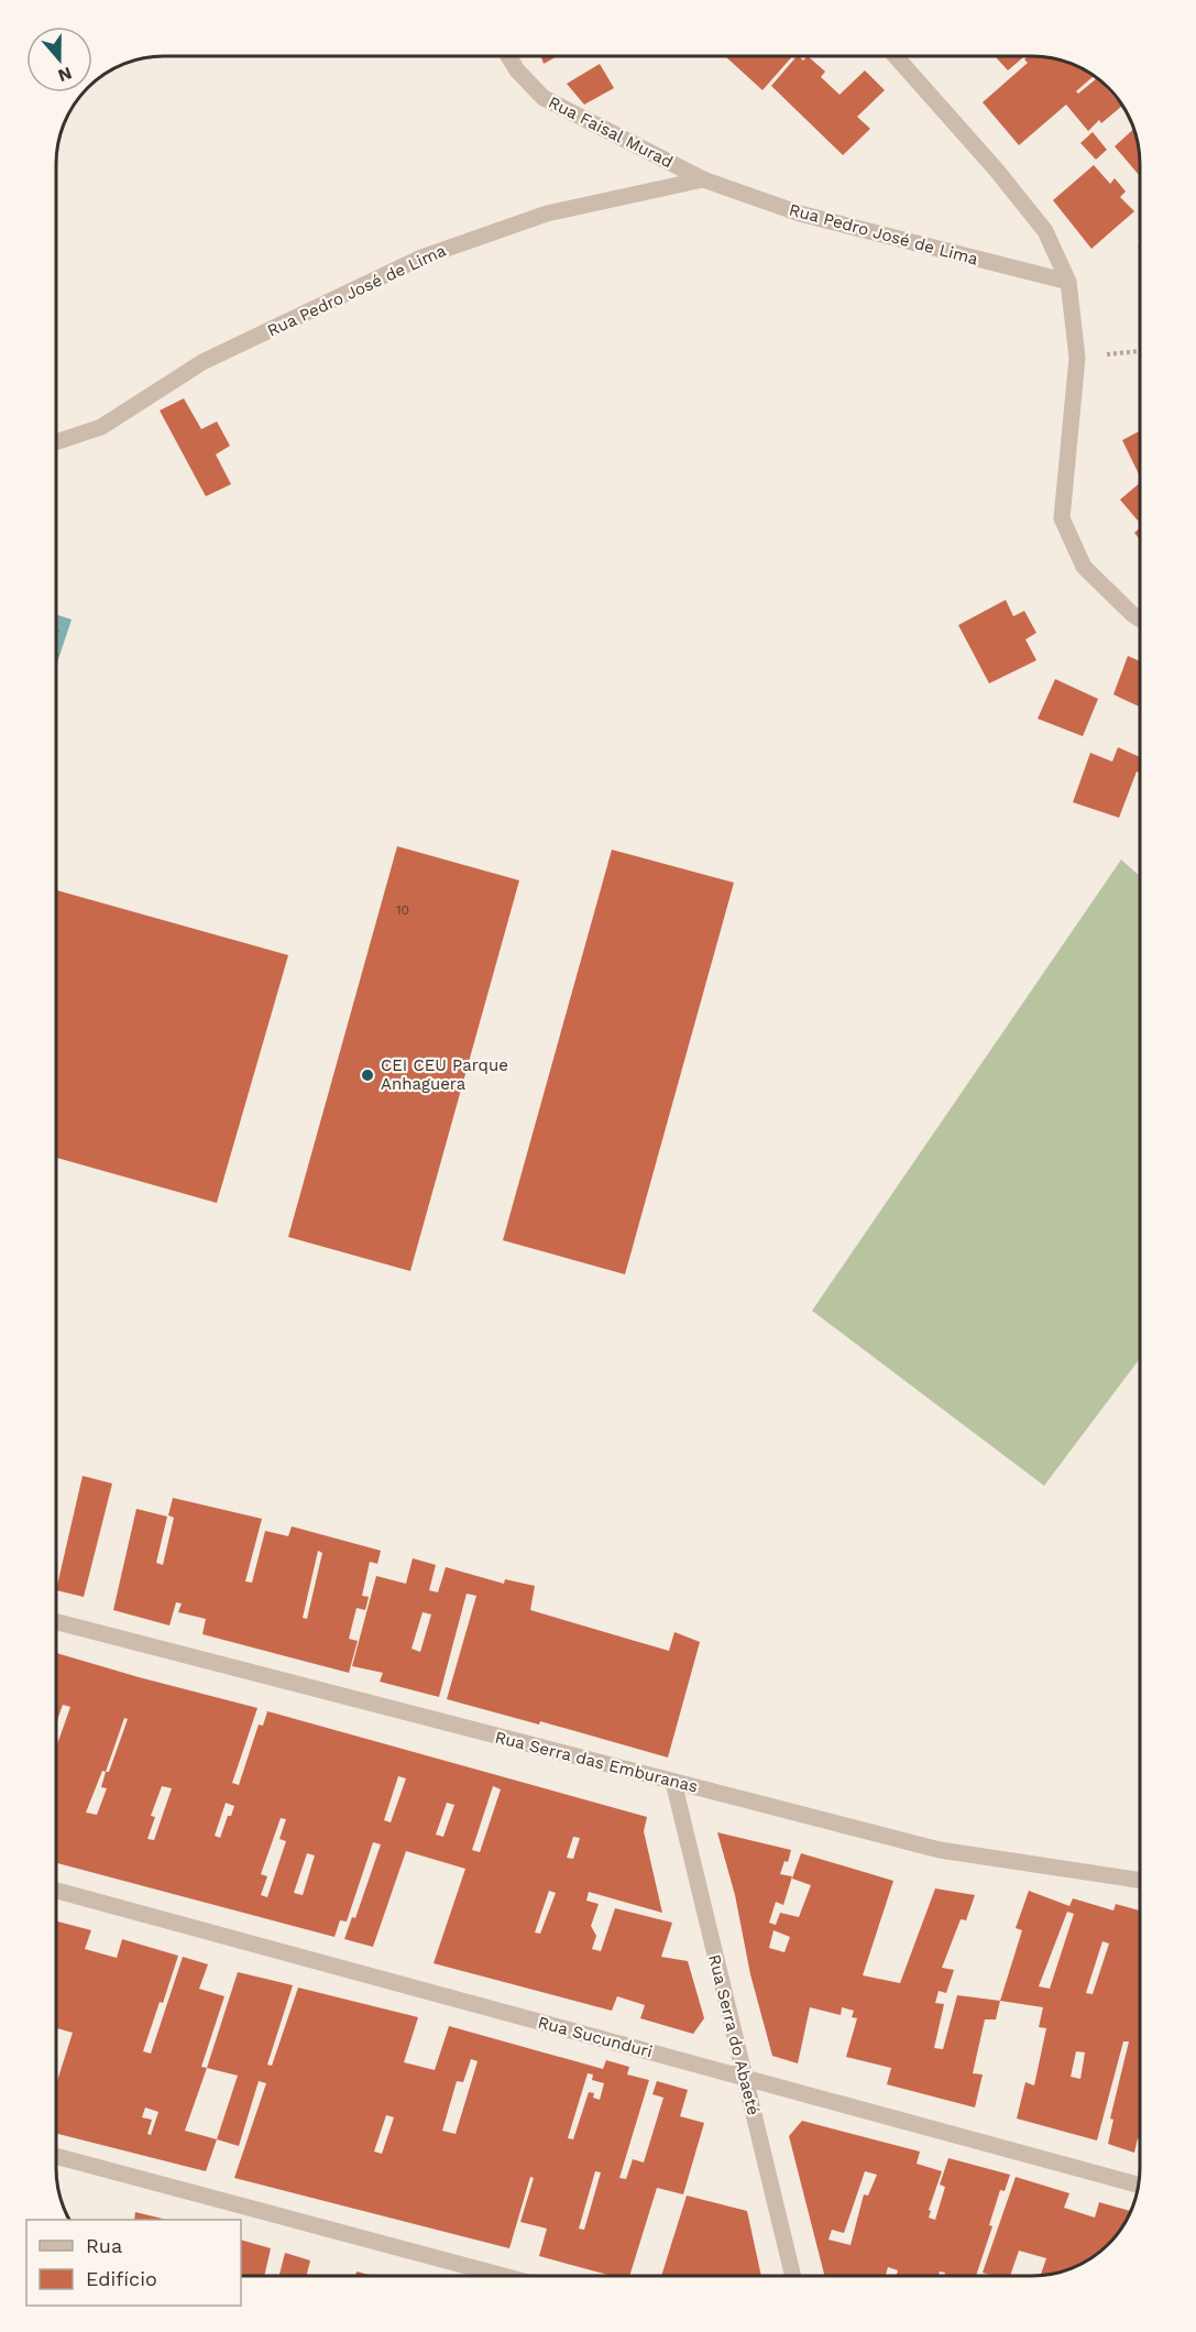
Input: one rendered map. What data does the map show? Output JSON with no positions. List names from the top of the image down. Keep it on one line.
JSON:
{"streets":{"street":["Rua Faisal Murad","Rua Pedro José de Lima","Rua Serra das Emburanas","Rua Serra do Abaeté","Rua Sucunduri"]},"crossings":[["Rua Faisal Murad","Rua Pedro José de Lima"],["Rua Serra das Emburanas","Rua Serra do Abaeté"],["Rua Serra do Abaeté","Rua Sucunduri"]],"places":["CEI CEU Parque Anhaguera"],"house_numbers":["10"],"legend":["Rua","Edifício"],"north":"bottom"}
